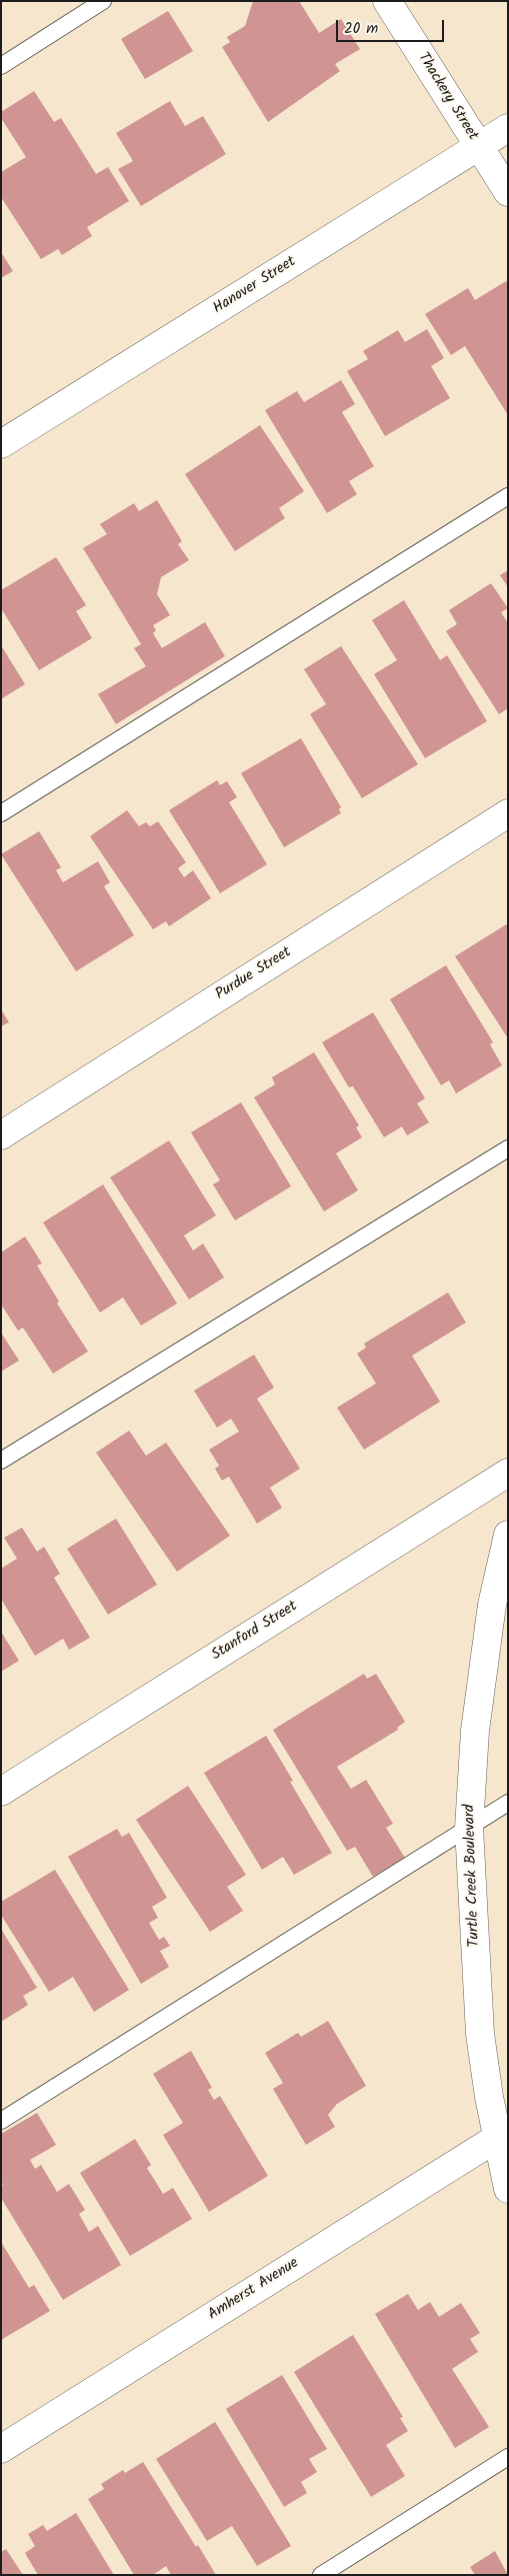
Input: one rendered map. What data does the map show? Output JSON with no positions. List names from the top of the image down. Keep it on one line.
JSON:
{"streets":{"street":["Thackery Street","Hanover Street","Purdue Street","Stanford Street","Turtle Creek Boulevard","Amherst Avenue"]},"crossings":[["Thackery Street","Hanover Street"],["Turtle Creek Boulevard","Amherst Avenue"]],"scale_bar":"20 m"}
